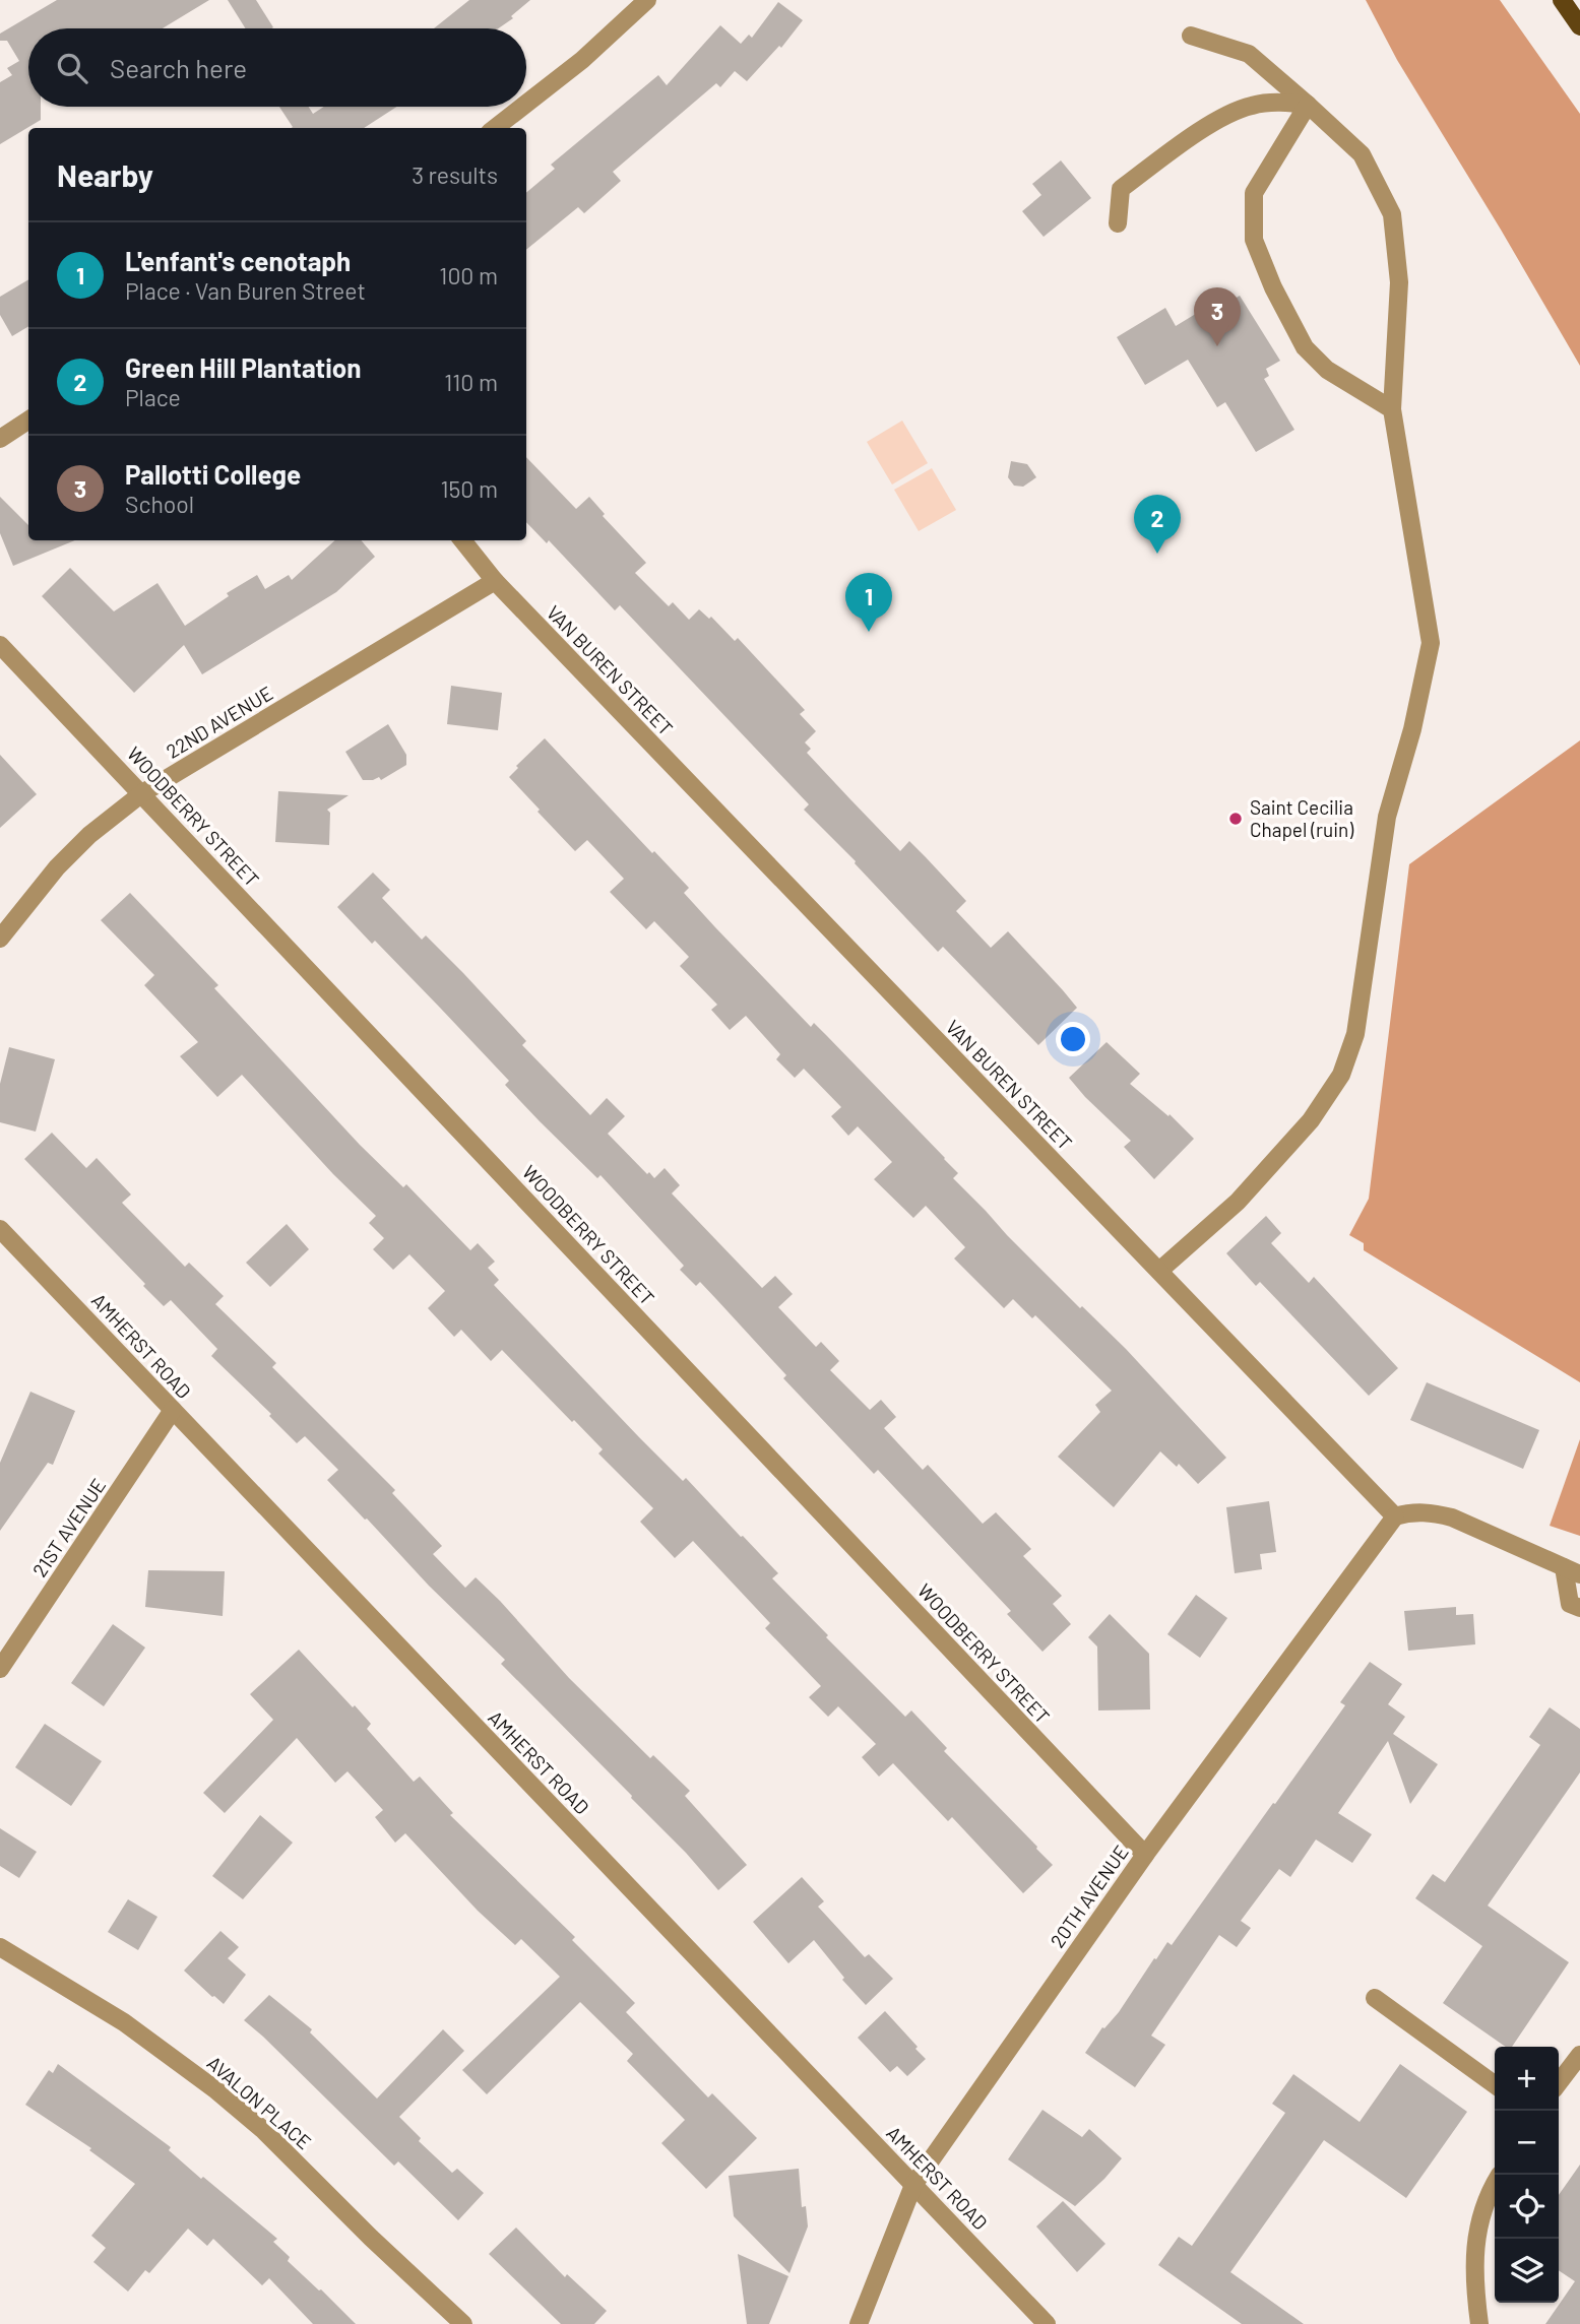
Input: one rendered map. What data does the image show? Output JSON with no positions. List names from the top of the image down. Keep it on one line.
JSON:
{"streets":{"street":["VAN BUREN STREET","22ND AVENUE","WOODBERRY STREET","AMHERST ROAD","21ST AVENUE","20TH AVENUE","AVALON PLACE"]},"crossings":[["VAN BUREN STREET","22ND AVENUE"],["VAN BUREN STREET","20TH AVENUE"],["22ND AVENUE","WOODBERRY STREET"],["WOODBERRY STREET","20TH AVENUE"],["AMHERST ROAD","21ST AVENUE"],["AMHERST ROAD","20TH AVENUE"]],"places":["Saint Cecilia Chapel (ruin)"],"page":{"search":"Search here","heading":["Nearby","3 results"],"list":[{"mark":"1","name":"L'enfant's cenotaph","note":"Place · Van Buren Street","value":"100 m"},{"mark":"2","name":"Green Hill Plantation","note":"Place","value":"110 m"},{"mark":"3","name":"Pallotti College","note":"School","value":"150 m"}],"pins":["3","2","1"],"map_buttons":["+","−"]}}
